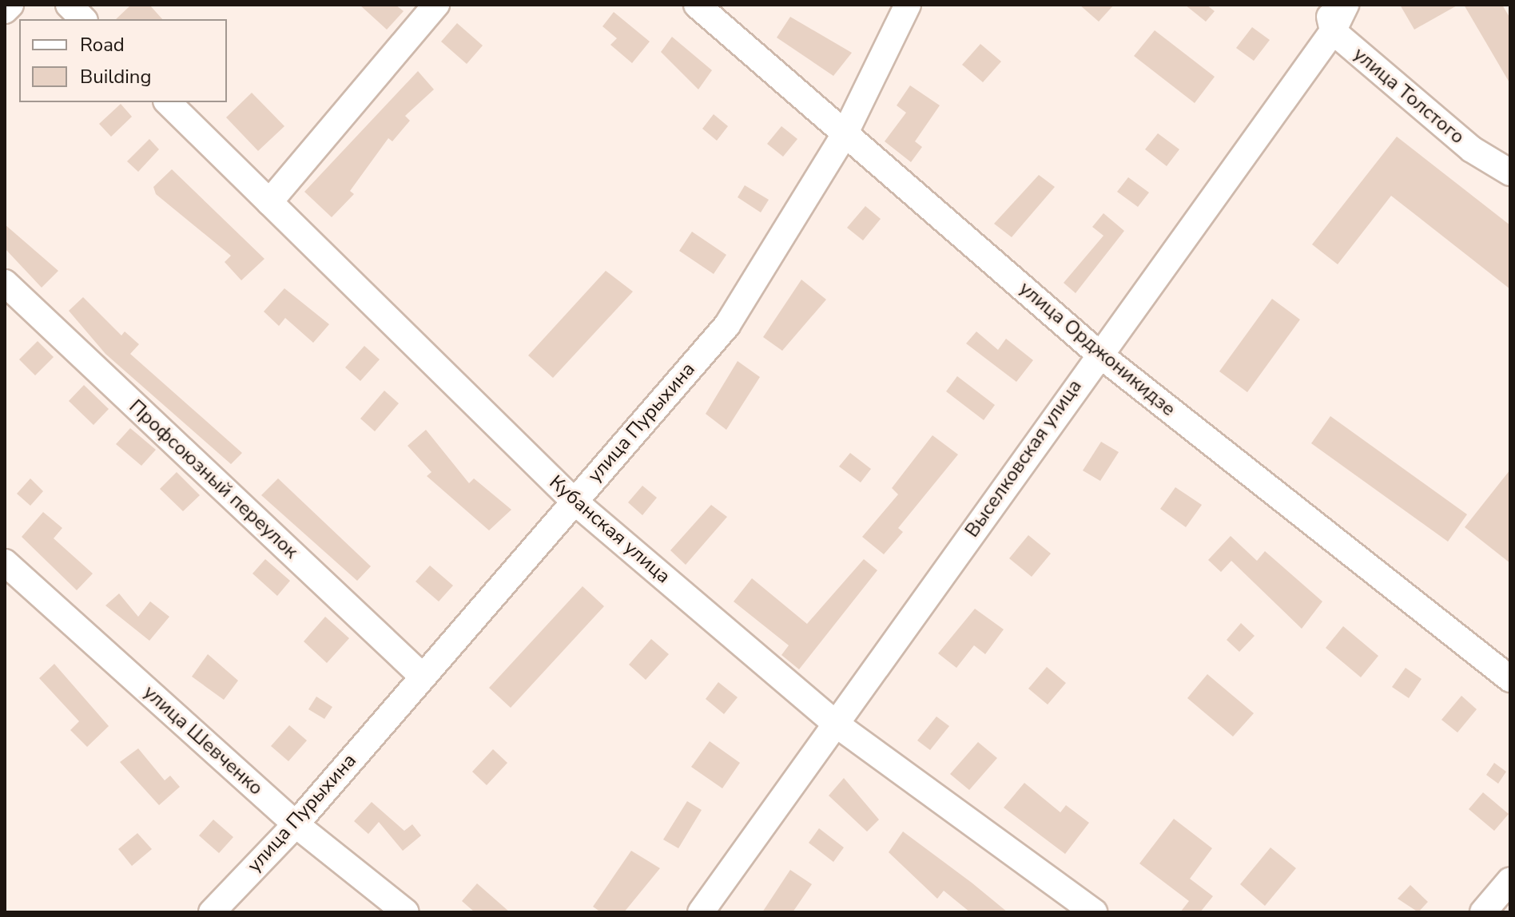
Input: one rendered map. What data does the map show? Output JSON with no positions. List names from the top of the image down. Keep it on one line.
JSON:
{"streets":{"street":["улица Толстого","улица Орджоникидзе","улица Пурыхина","Выселковская улица","Профсоюзный переулок","Кубанская улица","улица Шевченко"]},"crossings":[["улица Толстого","Выселковская улица"],["улица Орджоникидзе","улица Пурыхина"],["улица Орджоникидзе","Выселковская улица"],["улица Пурыхина","Профсоюзный переулок"],["улица Пурыхина","Кубанская улица"],["улица Пурыхина","улица Шевченко"],["Выселковская улица","Кубанская улица"]],"legend":["Road","Building"]}
